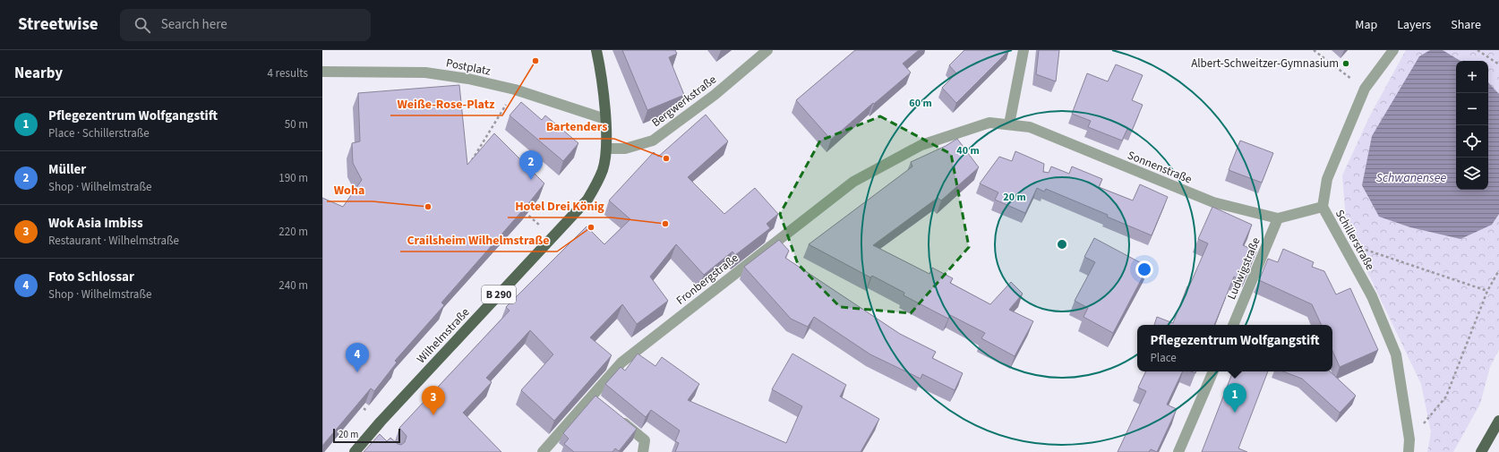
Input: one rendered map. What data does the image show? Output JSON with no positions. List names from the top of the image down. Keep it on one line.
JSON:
{"streets":{"main road":["B 290","Wilhelmstraße"],"street":["Postplatz","Bergwerkstraße","Sonnenstraße","Schillerstraße","Ludwigstraße","Fronbergstraße"]},"crossings":[["Postplatz","Wilhelmstraße"],["Bergwerkstraße","Wilhelmstraße"],["Sonnenstraße","Schillerstraße"],["Sonnenstraße","Ludwigstraße"],["Sonnenstraße","Fronbergstraße"]],"water":["Schwanensee"],"places":["Weiße-Rose-Platz","Albert-Schweitzer-Gymnasium","Bartenders","Woha","Hotel Drei König","Crailsheim Wilhelmstraße"],"scale_bar":"20 m","page":{"header":"Streetwise","search":"Search here","nav":["Map","Layers","Share"],"heading":["Nearby","4 results"],"map_buttons":["+","−"],"list":[{"mark":"1","name":"Pflegezentrum Wolfgangstift","note":"Place · Schillerstraße","value":"50 m"},{"mark":"2","name":"Müller","note":"Shop · Wilhelmstraße","value":"190 m"},{"mark":"3","name":"Wok Asia Imbiss","note":"Restaurant · Wilhelmstraße","value":"220 m"},{"mark":"4","name":"Foto Schlossar","note":"Shop · Wilhelmstraße","value":"240 m"}],"pins":["2","4","1","3"],"popup":["Pflegezentrum Wolfgangstift","Place"],"scale":"20 m"},"rings":["60 m","40 m","20 m"]}
